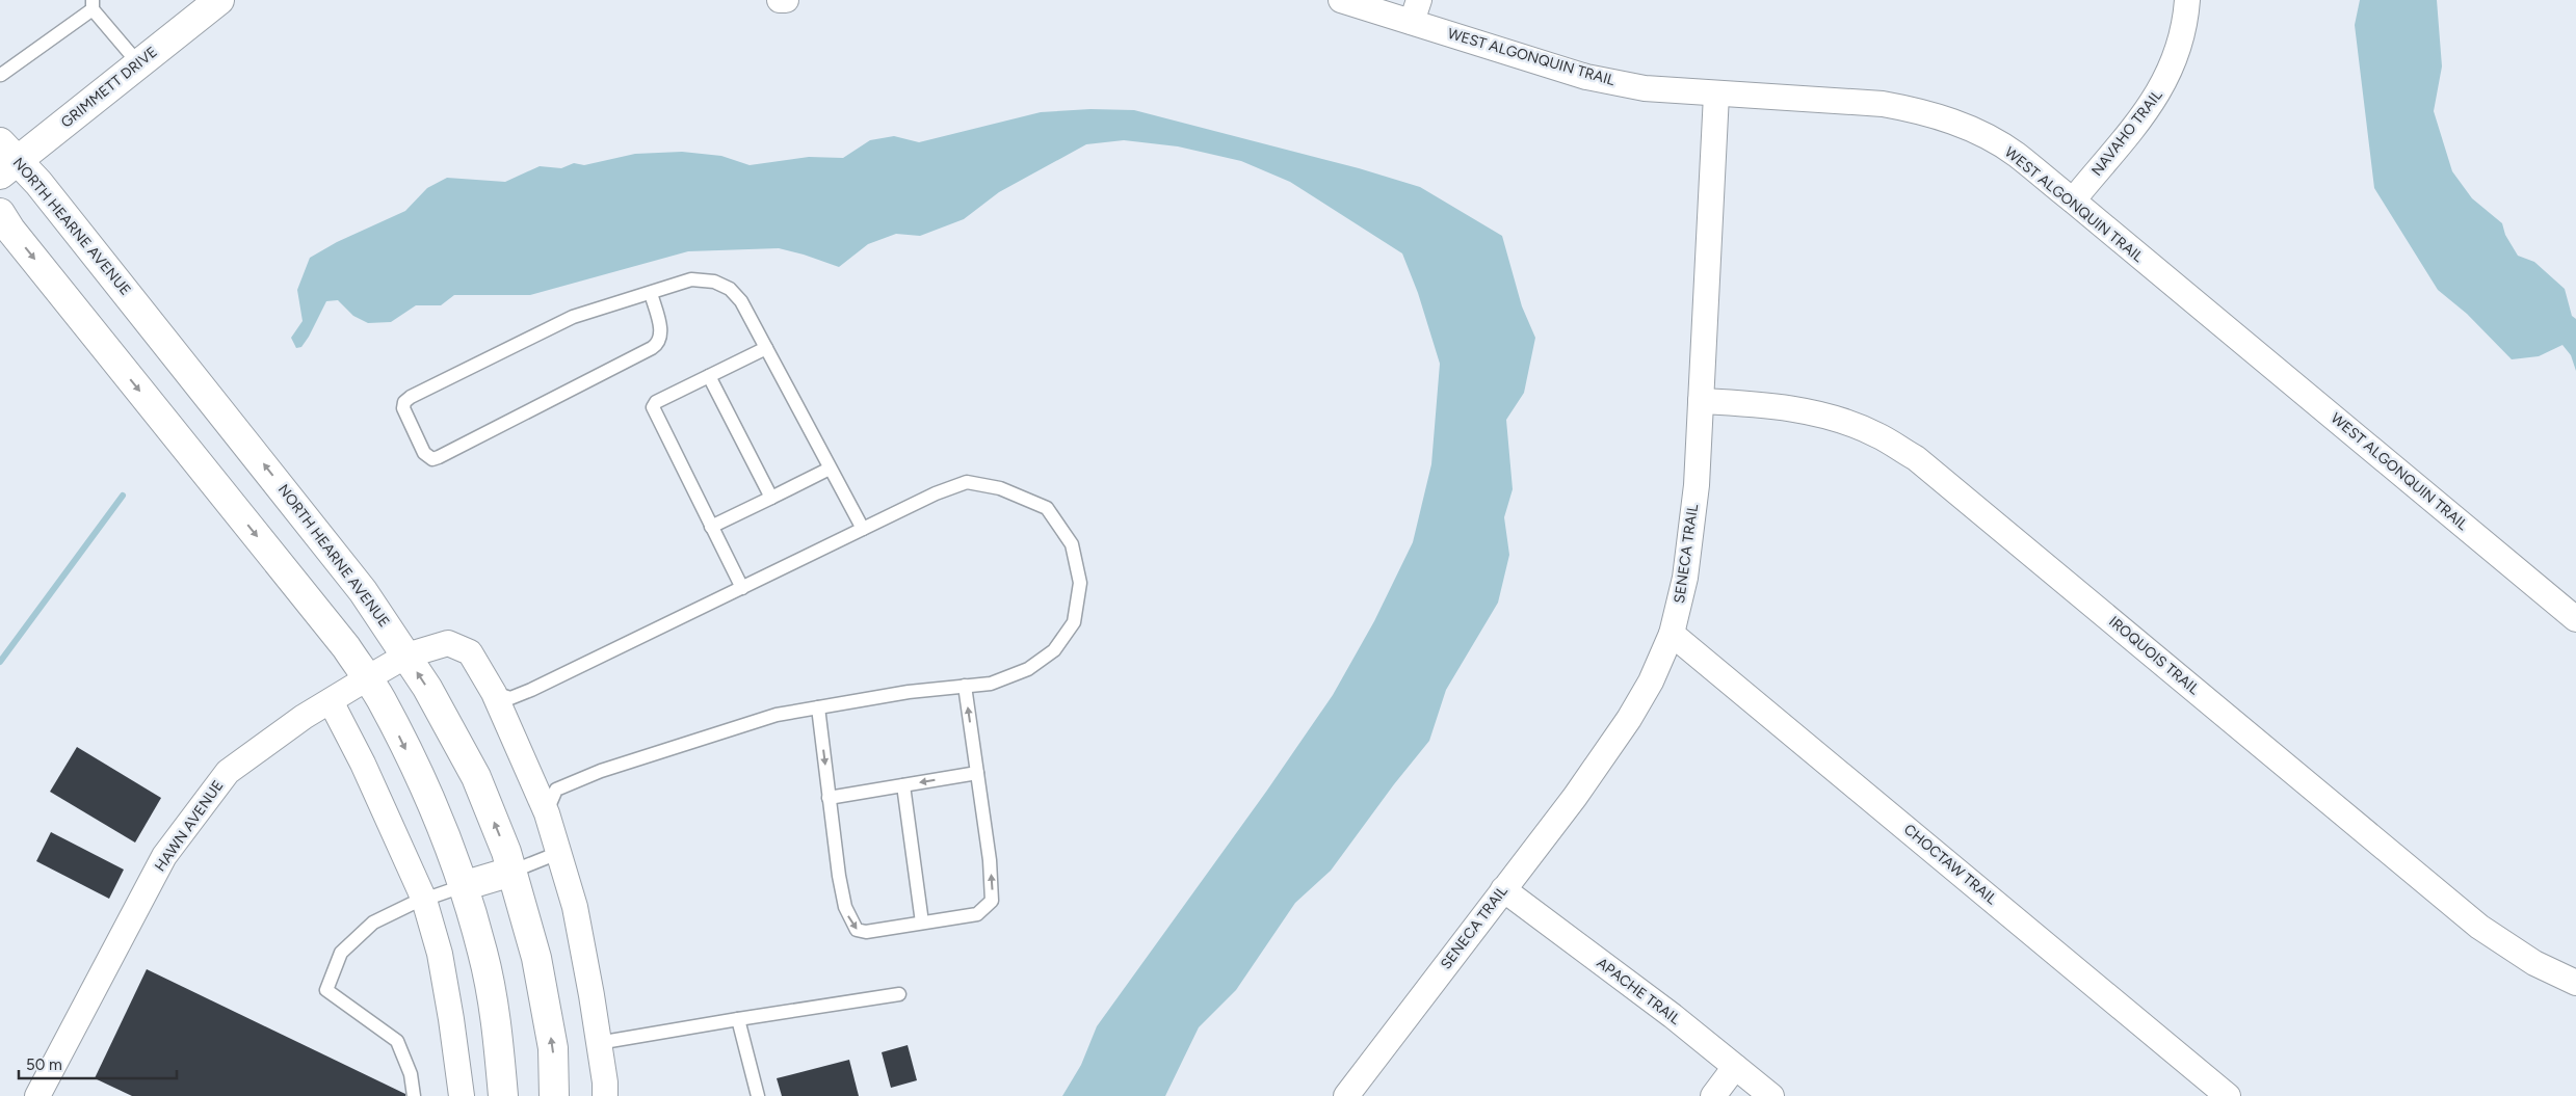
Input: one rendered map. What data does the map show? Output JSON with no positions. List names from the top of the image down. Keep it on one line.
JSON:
{"streets":{"street":["WEST ALGONQUIN TRAIL","GRIMMETT DRIVE","NAVAHO TRAIL","NORTH HEARNE AVENUE","SENECA TRAIL","IROQUOIS TRAIL","HAWN AVENUE","CHOCTAW TRAIL","APACHE TRAIL"]},"crossings":[["WEST ALGONQUIN TRAIL","NAVAHO TRAIL"],["WEST ALGONQUIN TRAIL","SENECA TRAIL"],["GRIMMETT DRIVE","NORTH HEARNE AVENUE"],["NORTH HEARNE AVENUE","HAWN AVENUE"],["SENECA TRAIL","IROQUOIS TRAIL"],["SENECA TRAIL","CHOCTAW TRAIL"],["SENECA TRAIL","APACHE TRAIL"]],"scale_bar":"50 m"}
